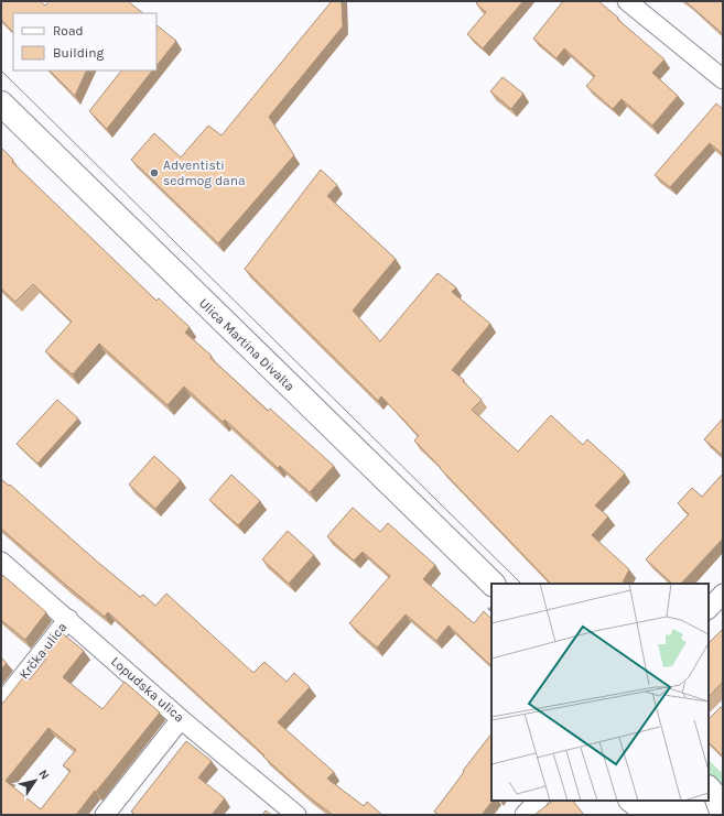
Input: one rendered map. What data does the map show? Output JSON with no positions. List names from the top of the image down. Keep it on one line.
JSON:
{"streets":{"street":["Ulica Martina Divalta","Krčka ulica","Lopudska ulica"]},"crossings":[["Krčka ulica","Lopudska ulica"]],"places":["Adventisti sedmog dana"],"legend":["Road","Building"],"north":"top right"}
